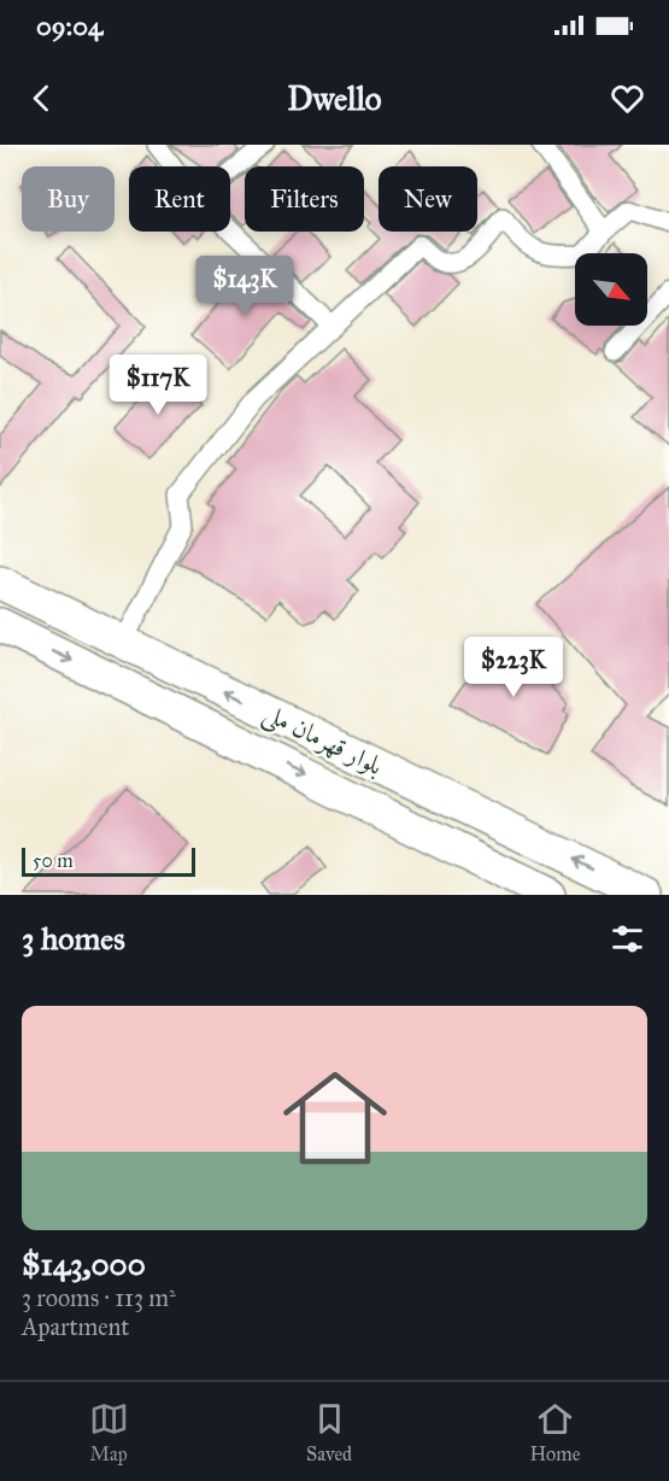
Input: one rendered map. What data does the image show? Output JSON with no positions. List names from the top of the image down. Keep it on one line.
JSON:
{"streets":{"highway":["بلوار قهرمان ملی"]},"scale_bar":"50 m","north":"bottom right","page":{"status":"09:04","header":"Dwello","chip":["Buy","Rent","Filters","New"],"price":["$143K","$117K","$223K"],"scale":"50 m","heading":"3 homes","list":[{"name":"$143,000","note":"3 rooms · 113 m² · Apartment"}],"tabs":["Map","Saved","Home"]}}
